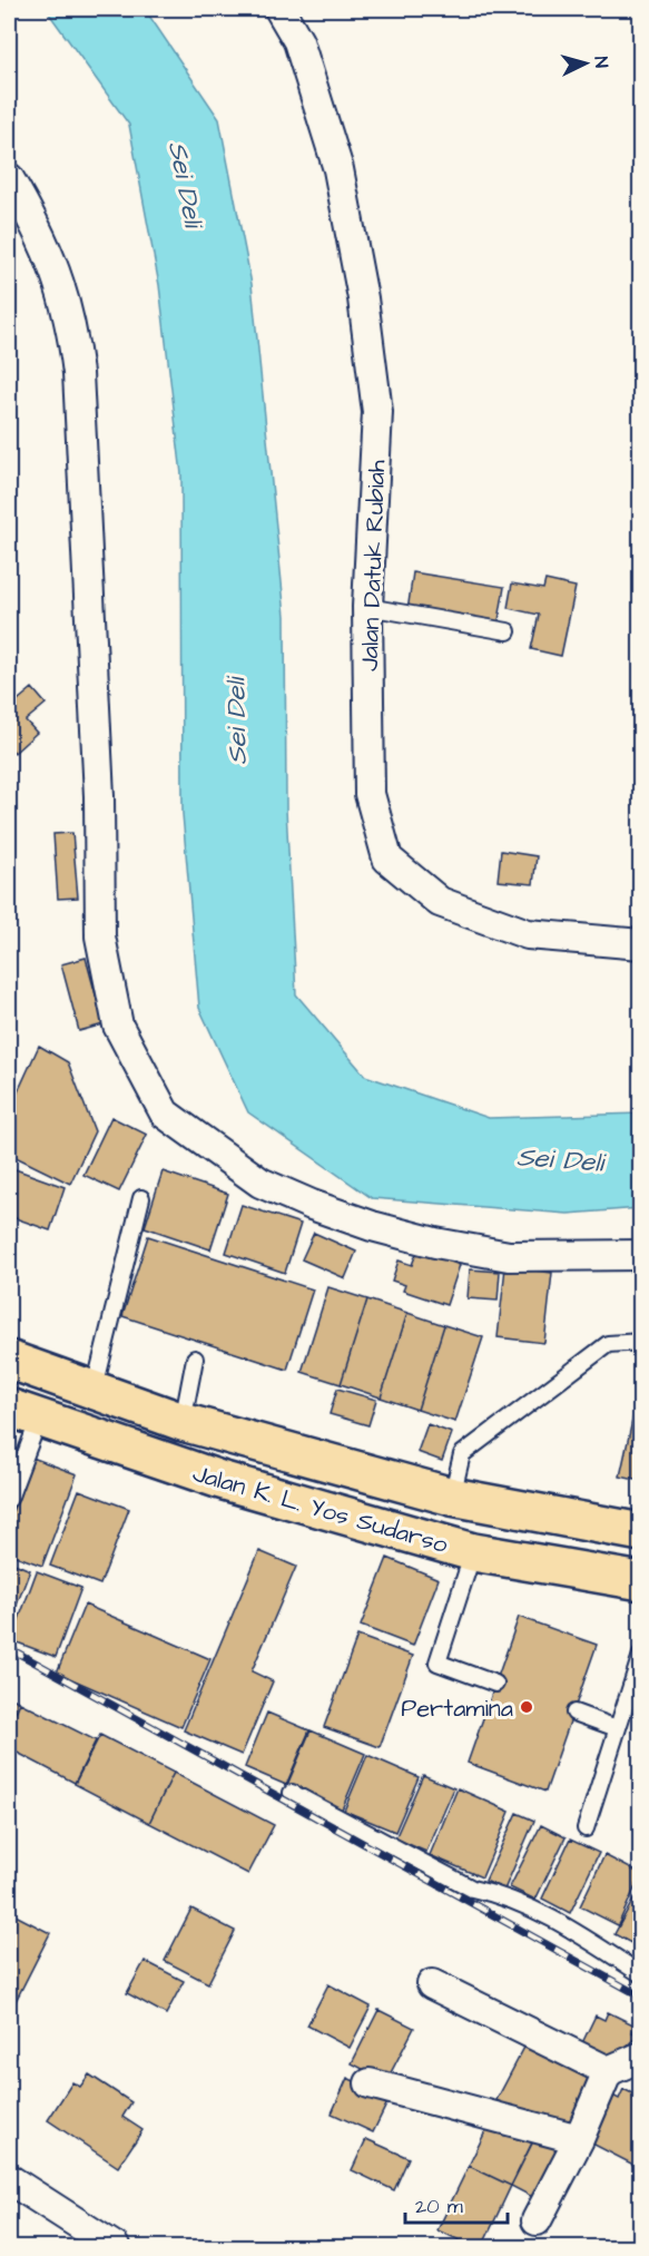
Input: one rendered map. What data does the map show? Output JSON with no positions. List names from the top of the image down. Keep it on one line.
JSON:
{"streets":{"highway":["Jalan K. L. Yos Sudarso"],"street":["Jalan Datuk Rubiah"]},"water":["Sei Deli"],"places":["Pertamina"],"scale_bar":"20 m","north":"right"}
